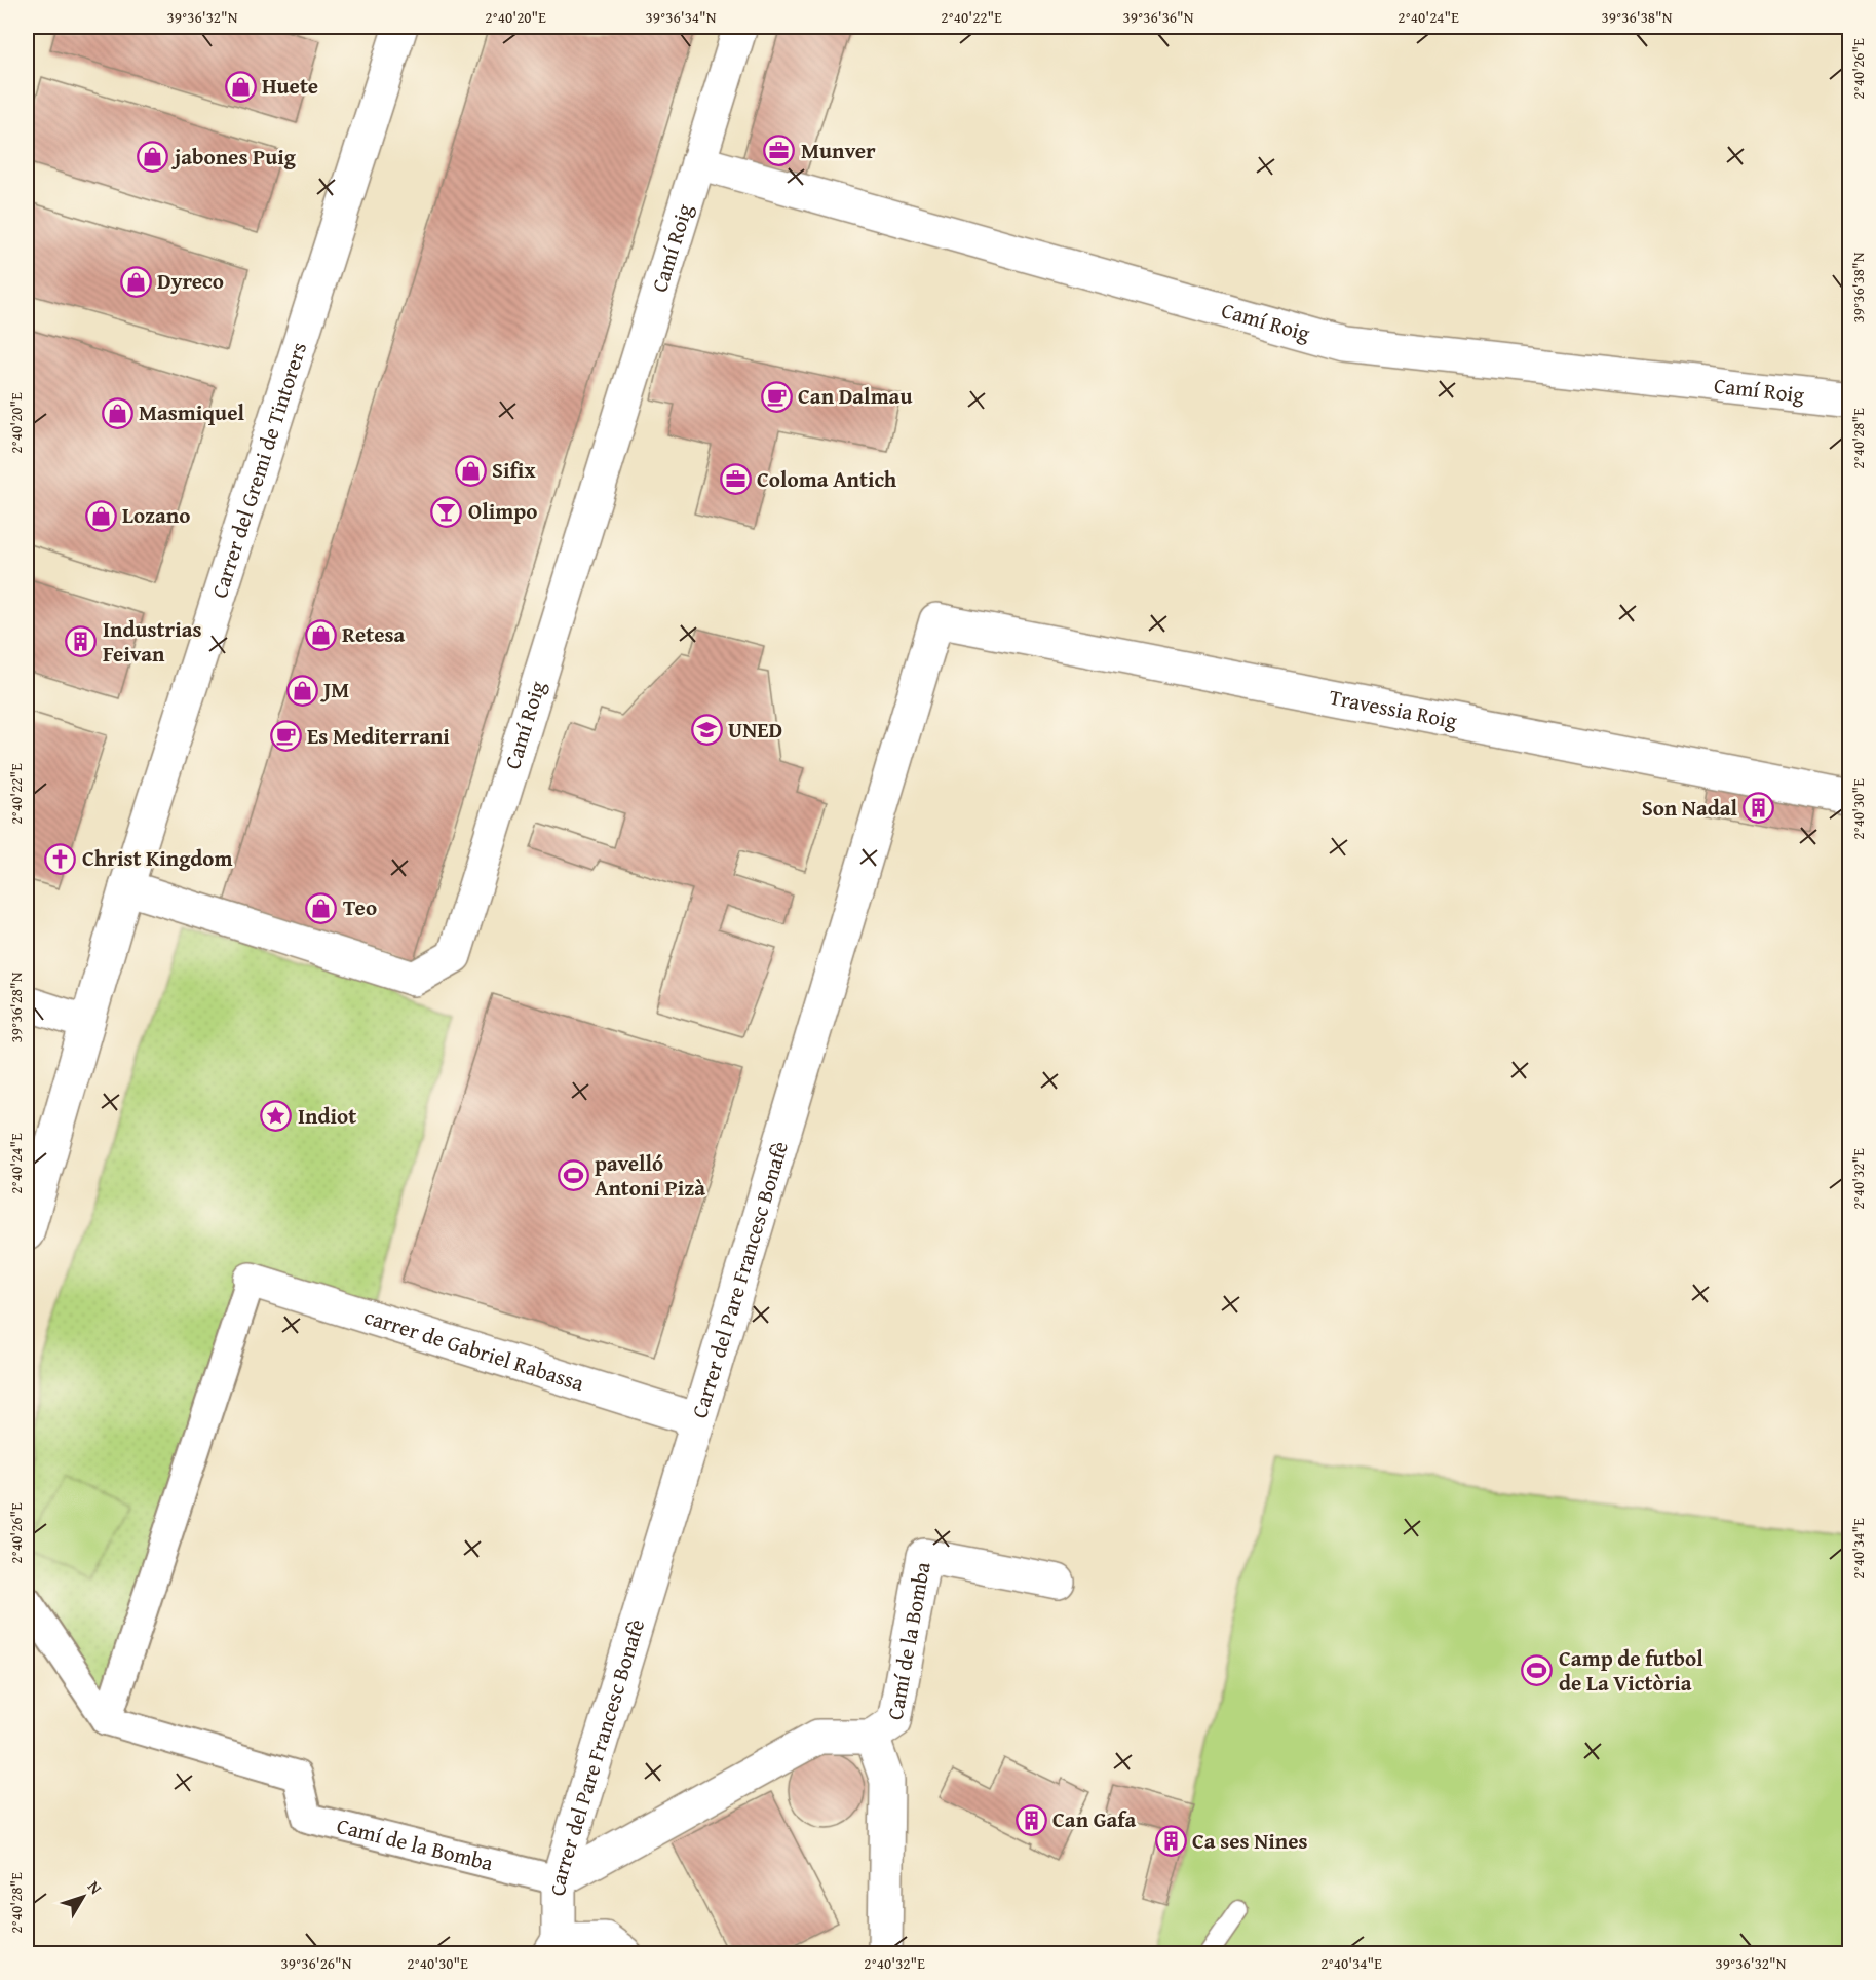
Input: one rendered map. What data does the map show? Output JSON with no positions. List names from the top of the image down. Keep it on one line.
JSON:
{"streets":{"street":["Camí Roig","Carrer del Gremi de Tintorers","Travessia Roig","Carrer del Pare Francesc Bonafè","carrer de Gabriel Rabassa","Camí de la Bomba"]},"crossings":[["Camí Roig","Carrer del Gremi de Tintorers"],["Travessia Roig","Carrer del Pare Francesc Bonafè"],["Carrer del Pare Francesc Bonafè","carrer de Gabriel Rabassa"],["Carrer del Pare Francesc Bonafè","Camí de la Bomba"]],"places":{"shop":["Huete","jabones Puig","Dyreco","Masmiquel","Sifix","Lozano","Retesa","JM","Teo"],"office":["Munver","Coloma Antich"],"cafe":["Can Dalmau","Es Mediterrani"],"bar":["Olimpo"],"building":["Industrias Feivan","Son Nadal","Can Gafa","Ca ses Nines"],"school or university":["UNED"],"church":["Christ Kingdom"],"place":["Indiot"],"sports":["pavelló Antoni Pizà","Camp de futbol de La Victòria"]},"north":"top right","coordinates":["39°36'32\"N","2°40'20\"E","39°36'34\"N","2°40'22\"E","39°36'36\"N","2°40'24\"E","39°36'38\"N","2°40'26\"E","2°40'28\"E","2°40'30\"E","39°36'28\"N","2°40'32\"E","2°40'34\"E","39°36'26\"N"]}
